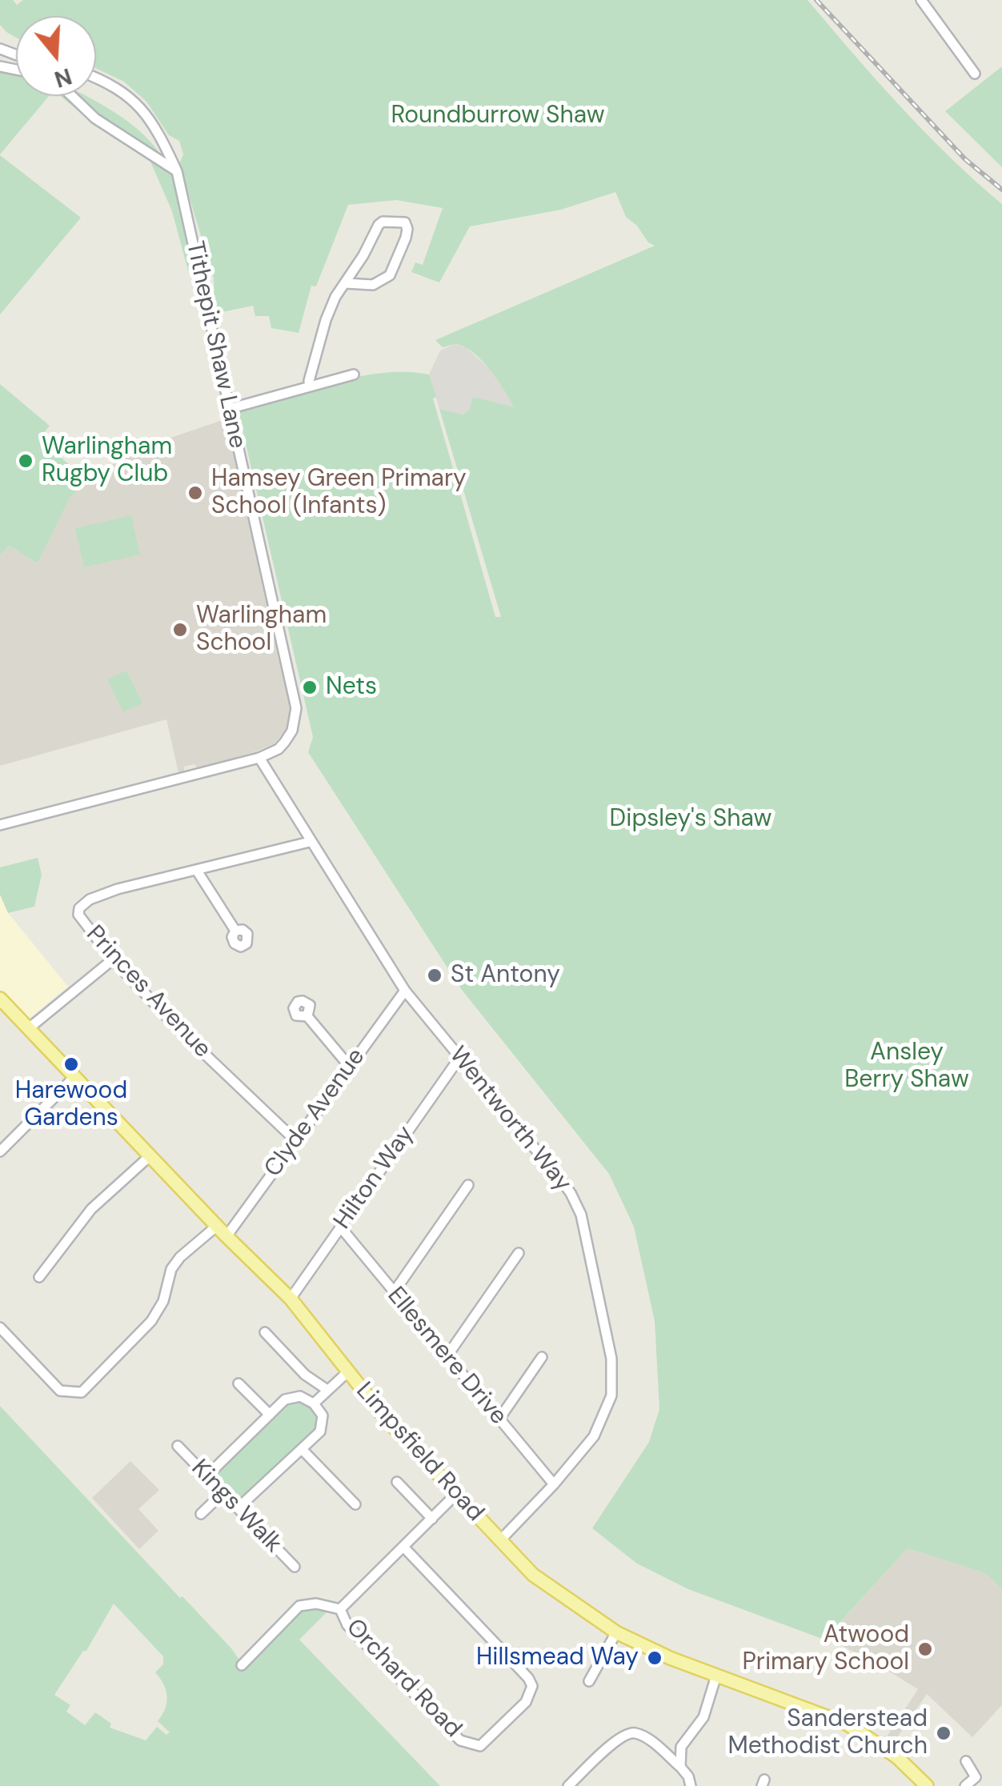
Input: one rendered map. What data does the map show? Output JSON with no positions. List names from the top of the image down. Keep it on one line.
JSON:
{"streets":{"main road":["Limpsfield Road"],"street":["Tithepit Shaw Lane","Princes Avenue","Clyde Avenue","Wentworth Way","Hilton Way","Ellesmere Drive","Kings Walk","Orchard Road"]},"crossings":[["Tithepit Shaw Lane","Wentworth Way"],["Princes Avenue","Clyde Avenue"],["Princes Avenue","Wentworth Way"],["Clyde Avenue","Wentworth Way"],["Clyde Avenue","Limpsfield Road"],["Wentworth Way","Hilton Way"],["Wentworth Way","Ellesmere Drive"],["Wentworth Way","Limpsfield Road"],["Hilton Way","Ellesmere Drive"],["Hilton Way","Limpsfield Road"],["Limpsfield Road","Orchard Road"]],"parks":["Roundburrow Shaw","Dipsley's Shaw","Ansley Berry Shaw"],"places":["Warlingham Rugby Club","Hamsey Green Primary School (Infants)","Warlingham School","Nets","St Antony","Harewood Gardens","Atwood Primary School","Hillsmead Way","Sanderstead Methodist Church"],"north":"bottom"}
